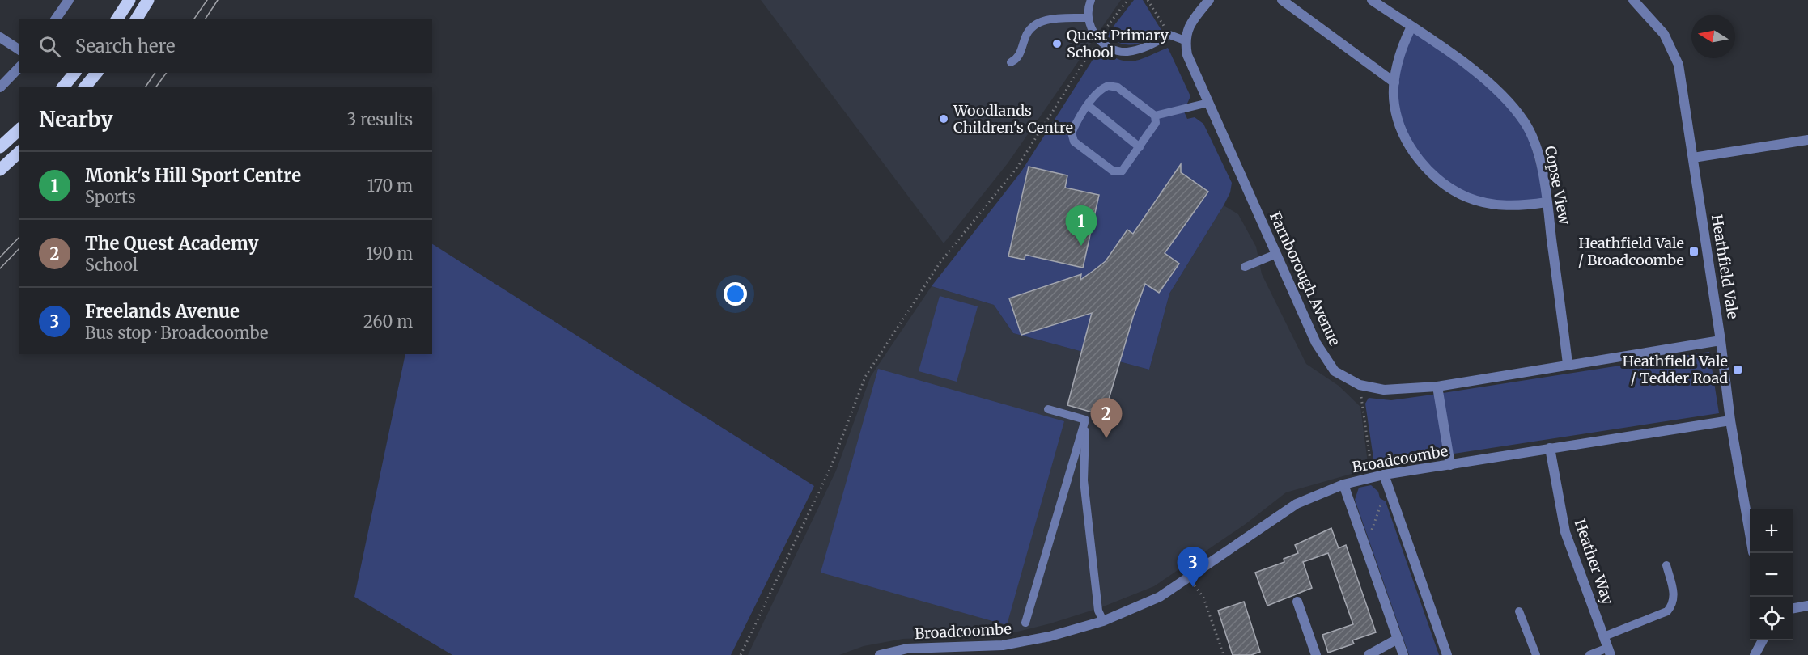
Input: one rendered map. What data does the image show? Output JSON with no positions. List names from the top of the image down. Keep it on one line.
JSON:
{"streets":{"street":["Copse View","Heathfield Vale","Farnborough Avenue","Broadcoombe","Heather Way"]},"crossings":[["Copse View","Farnborough Avenue"],["Heathfield Vale","Farnborough Avenue"],["Heathfield Vale","Broadcoombe"],["Broadcoombe","Heather Way"]],"places":{"other":["Quest Primary School","Woodlands Children's Centre"],"transit":["Heathfield Vale / Broadcoombe","Heathfield Vale / Tedder Road"]},"north":"left","page":{"search":"Search here","heading":["Nearby","3 results"],"list":[{"mark":"1","name":"Monk's Hill Sport Centre","note":"Sports","value":"170 m"},{"mark":"2","name":"The Quest Academy","note":"School","value":"190 m"},{"mark":"3","name":"Freelands Avenue","note":"Bus stop · Broadcoombe","value":"260 m"}],"pins":["1","2","3"],"map_buttons":["+","−"]}}
